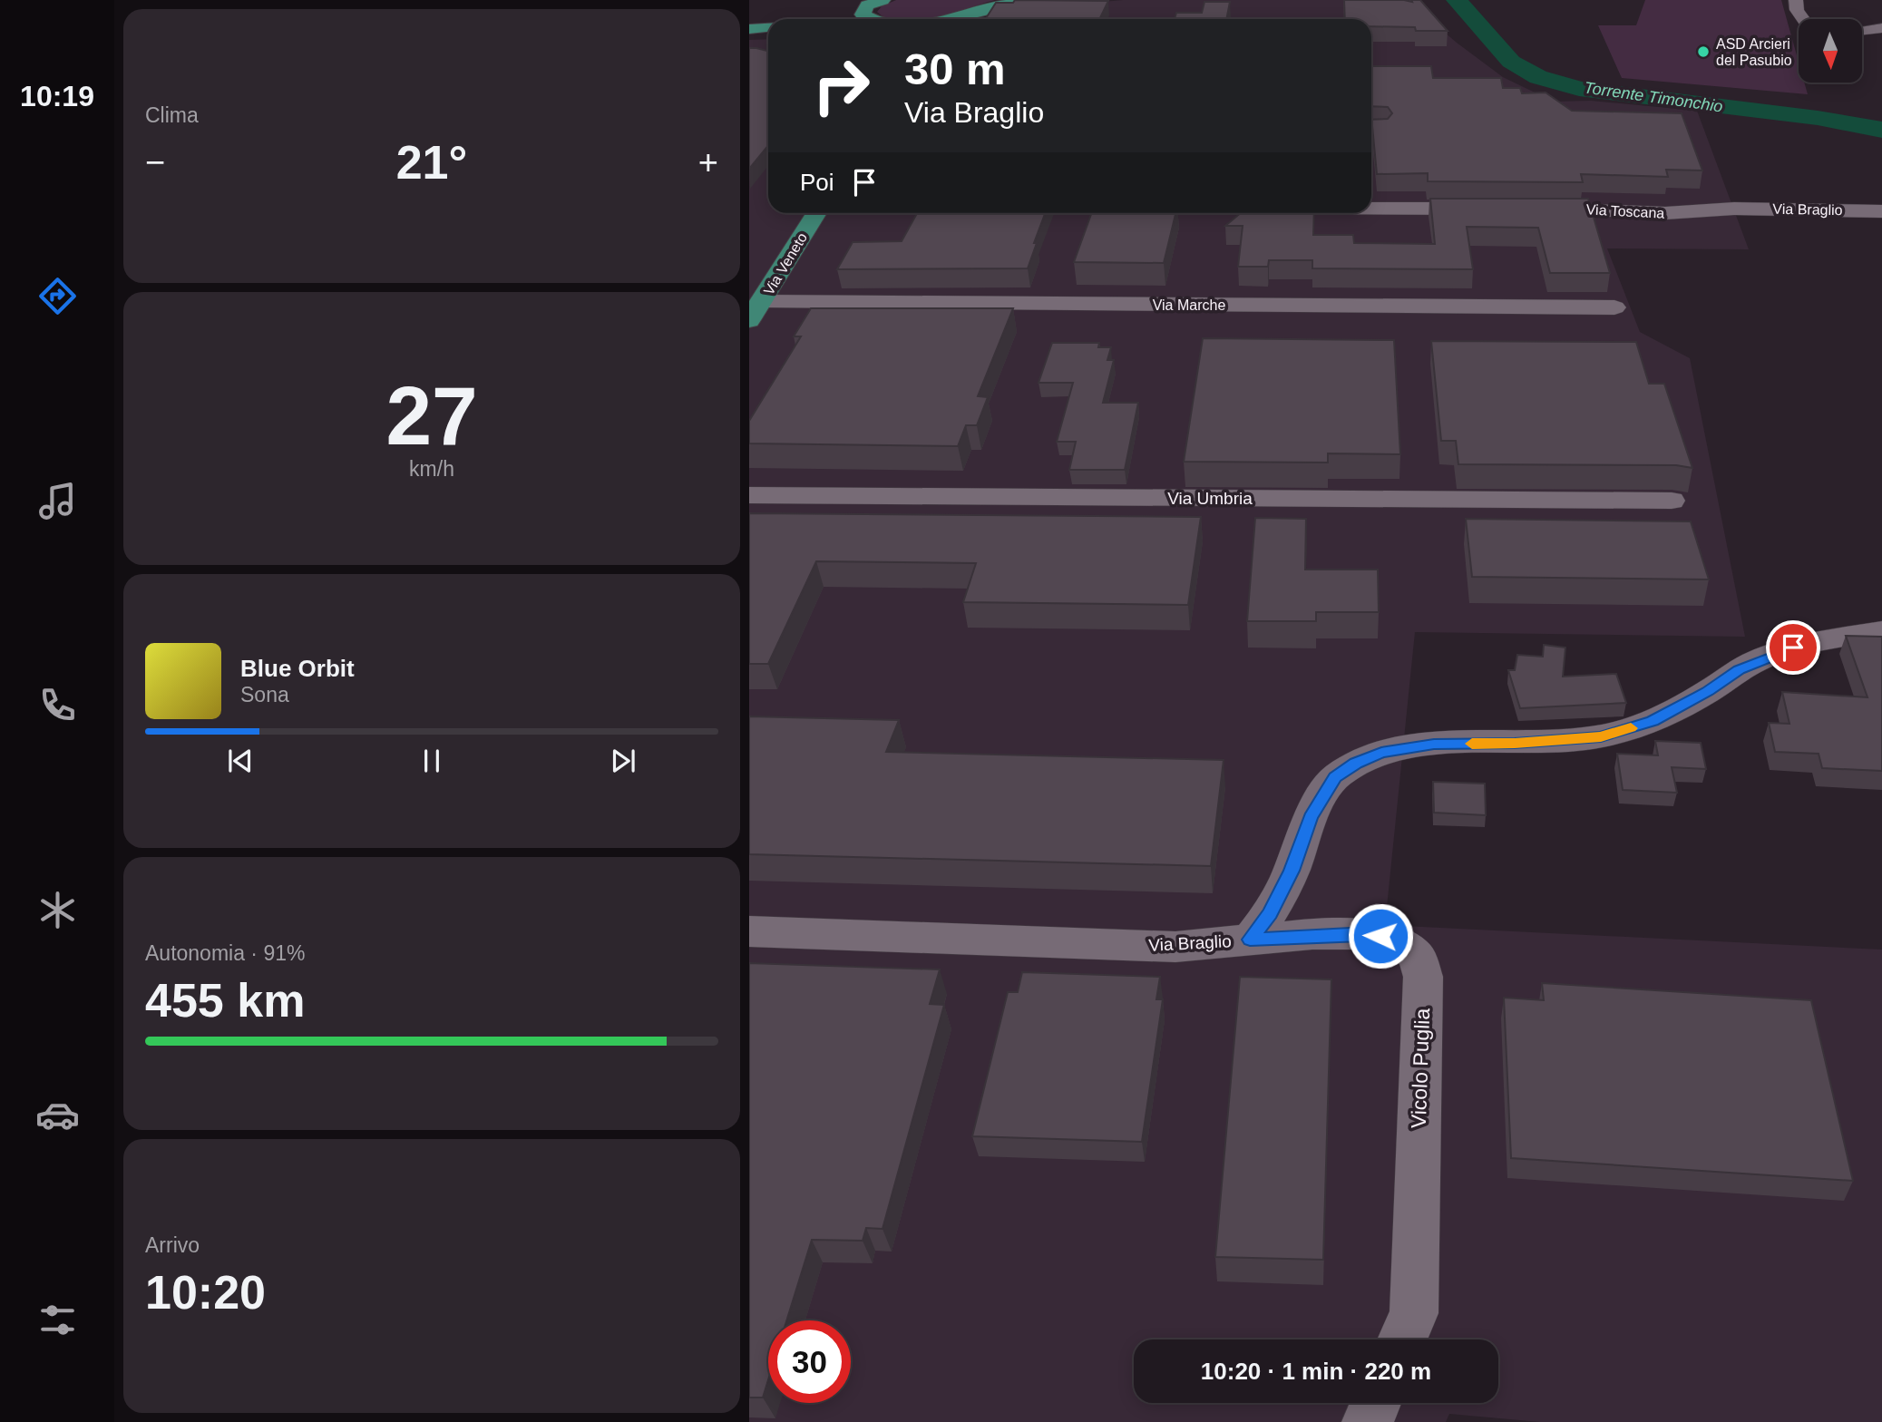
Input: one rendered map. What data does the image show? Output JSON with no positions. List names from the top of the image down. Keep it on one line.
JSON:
{"streets":{"main road":["Via Veneto"],"street":["Via Braglio","Via Toscana","Via Marche","Via Umbria","Vicolo Puglia"]},"crossings":[["Via Braglio","Via Toscana"],["Via Braglio","Vicolo Puglia"],["Via Veneto","Via Marche"]],"water":["Torrente Timonchio"],"places":["ASD Arcieri del Pasubio"],"north":"bottom","page":{"tabs":"10:19","tile":["Clima",["27","km/h"],["Autonomia · 91%","455 km"],["Arrivo","10:20"]],"turn":["30 m","Via Braglio"],"heat":["−","21°","+"],"then":"Poi","song":["Blue Orbit","Sona"],"limit":"30","trip":"10:20 · 1 min · 220 m"}}
